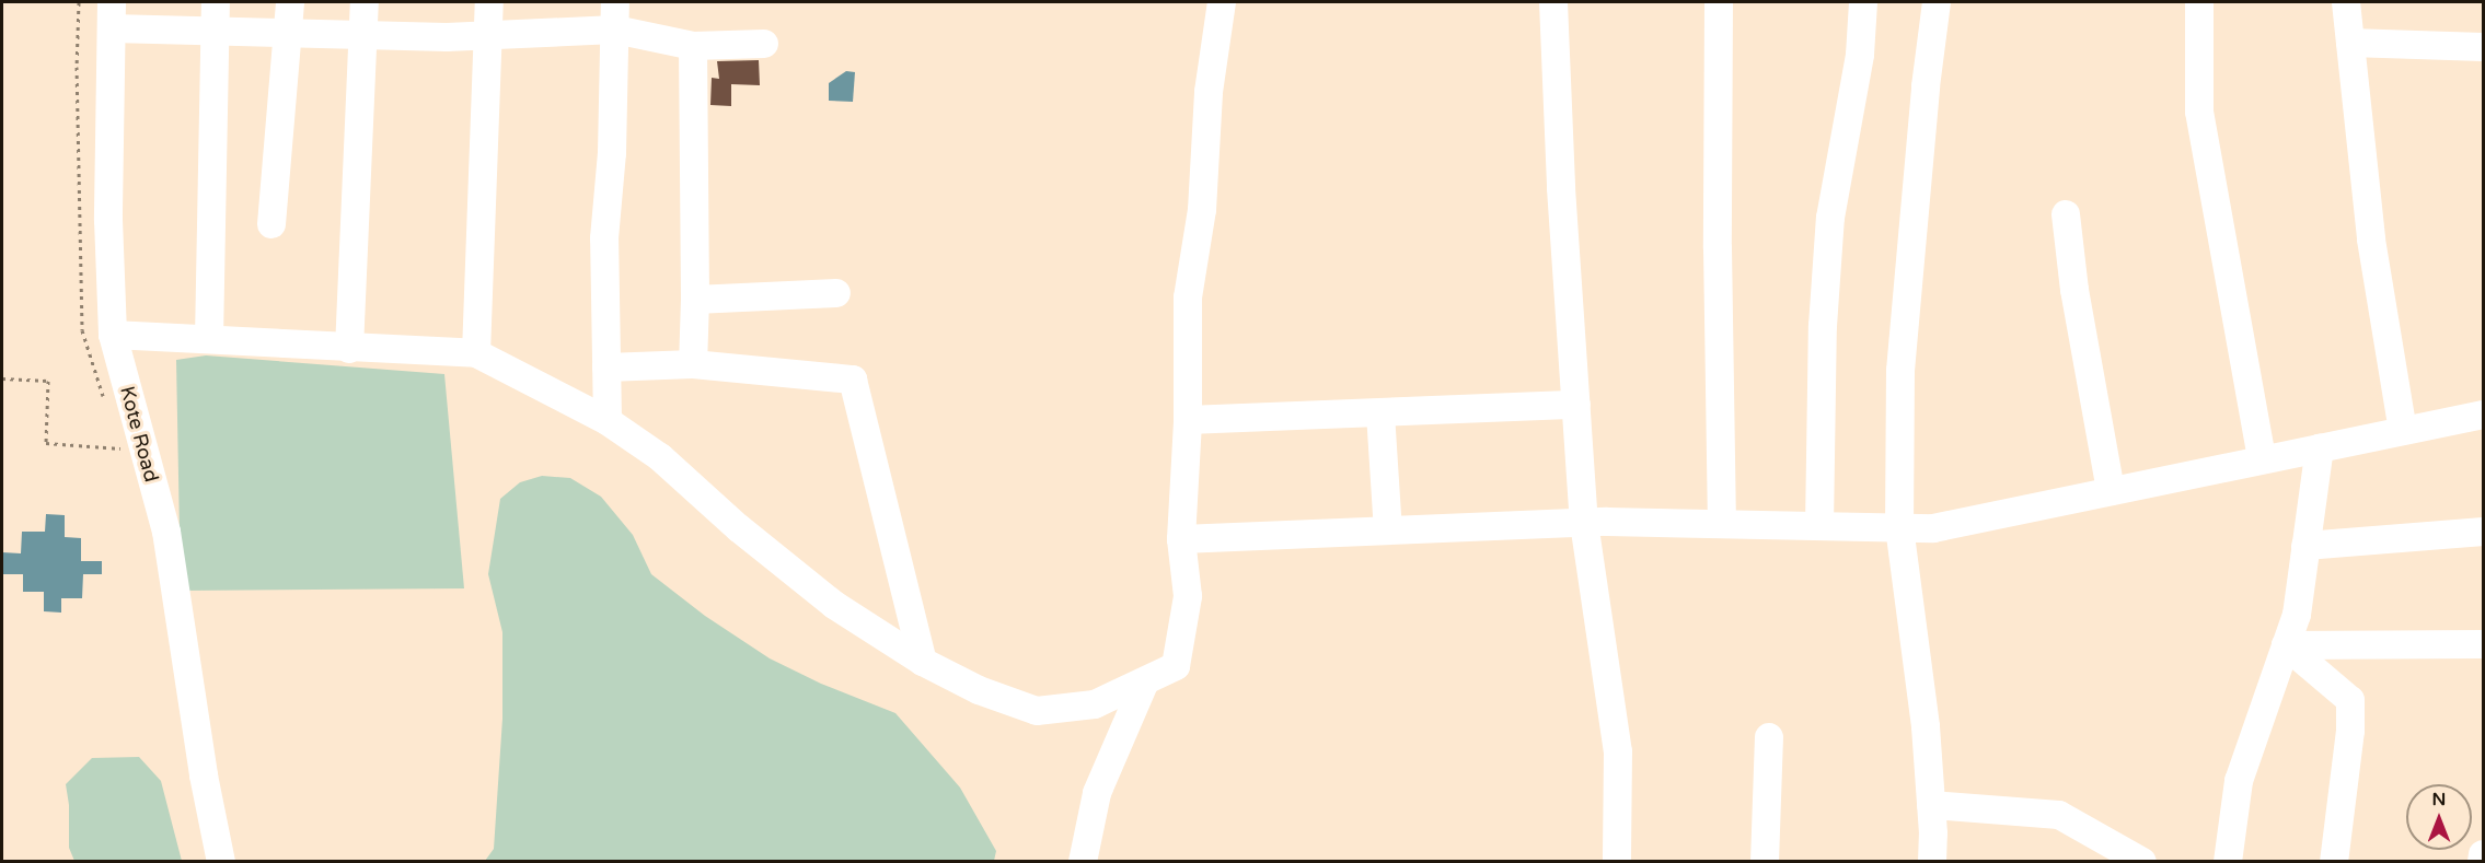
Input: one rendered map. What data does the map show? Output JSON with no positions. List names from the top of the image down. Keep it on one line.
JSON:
{"streets":{"street":["Kote Road"]},"north":"top"}
